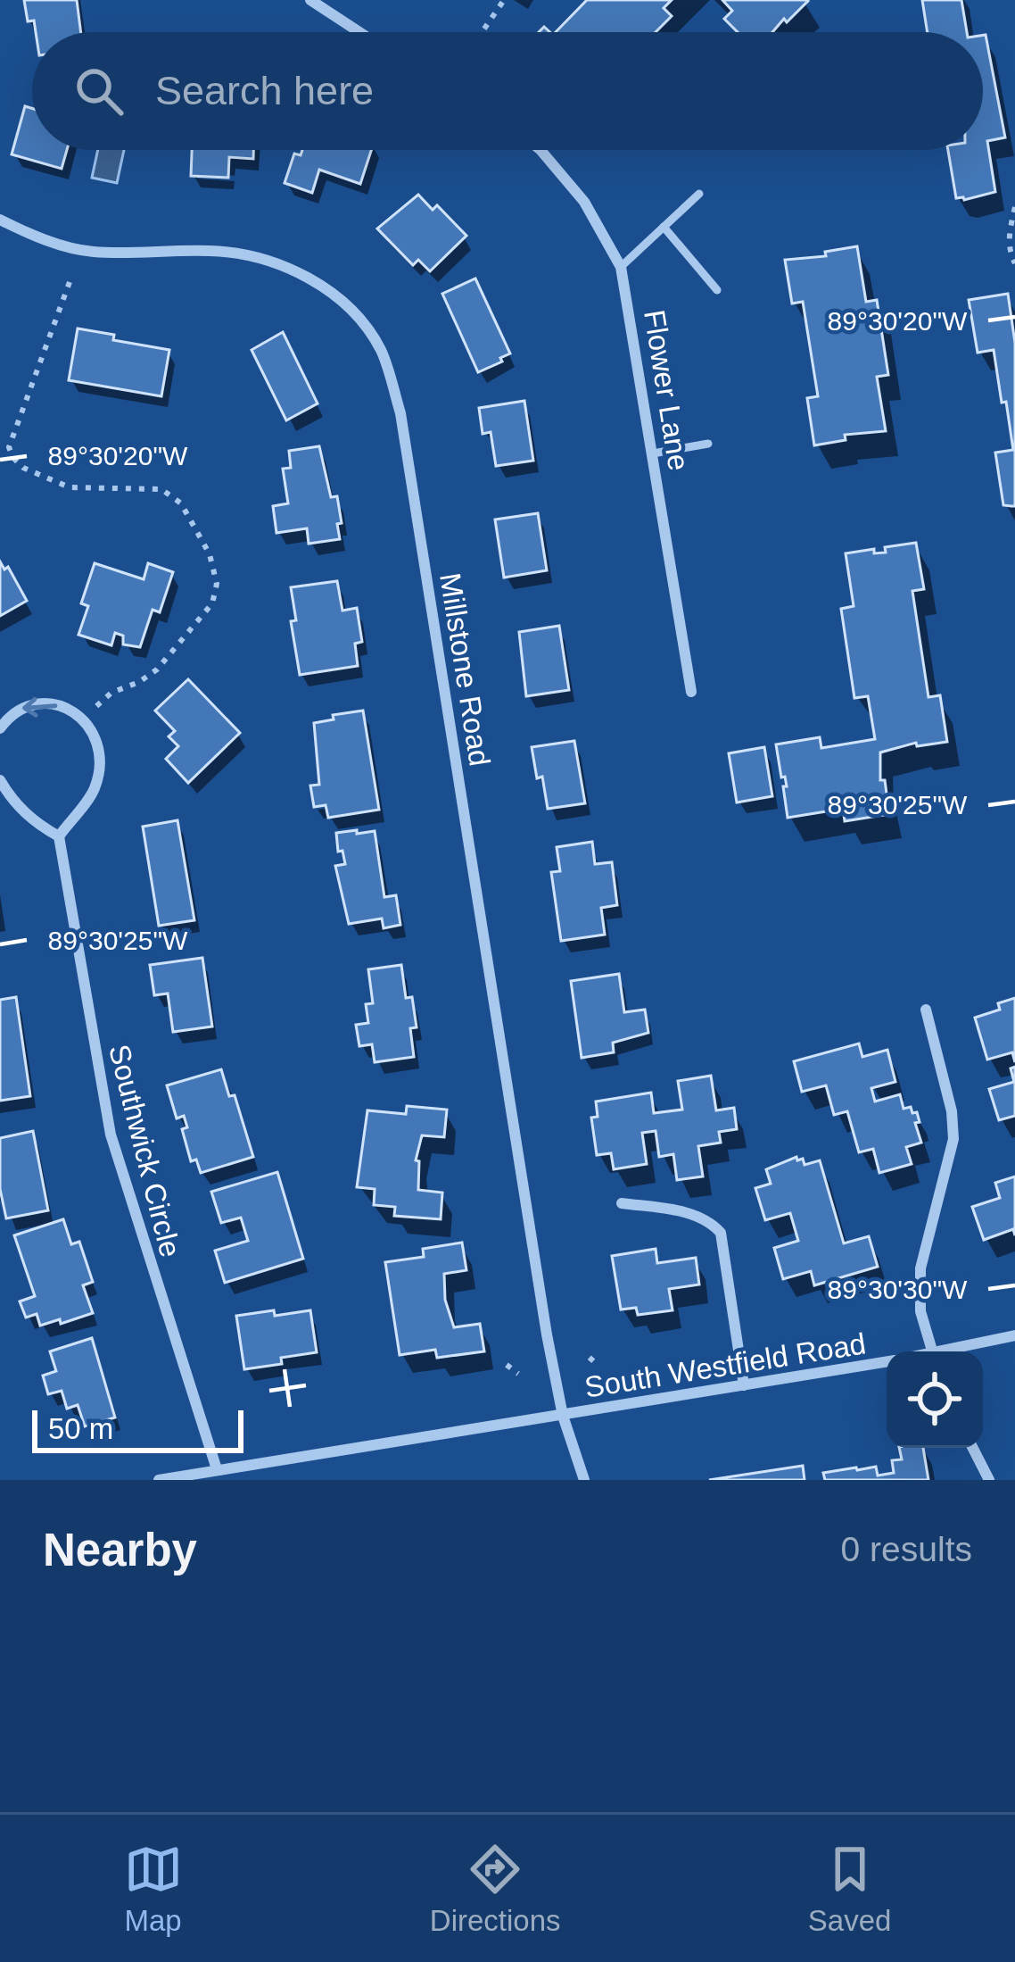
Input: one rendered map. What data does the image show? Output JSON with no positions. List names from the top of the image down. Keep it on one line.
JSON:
{"streets":{"street":["Flower Lane","Millstone Road","Southwick Circle","South Westfield Road"]},"crossings":[["Millstone Road","South Westfield Road"],["Southwick Circle","South Westfield Road"]],"scale_bar":"50 m","page":{"search":"Search here","scale":"50 m","heading":["Nearby","0 results"],"nav":["Map","Directions","Saved"]},"coordinates":["89°30'20\"W","89°30'25\"W","89°30'30\"W"]}
